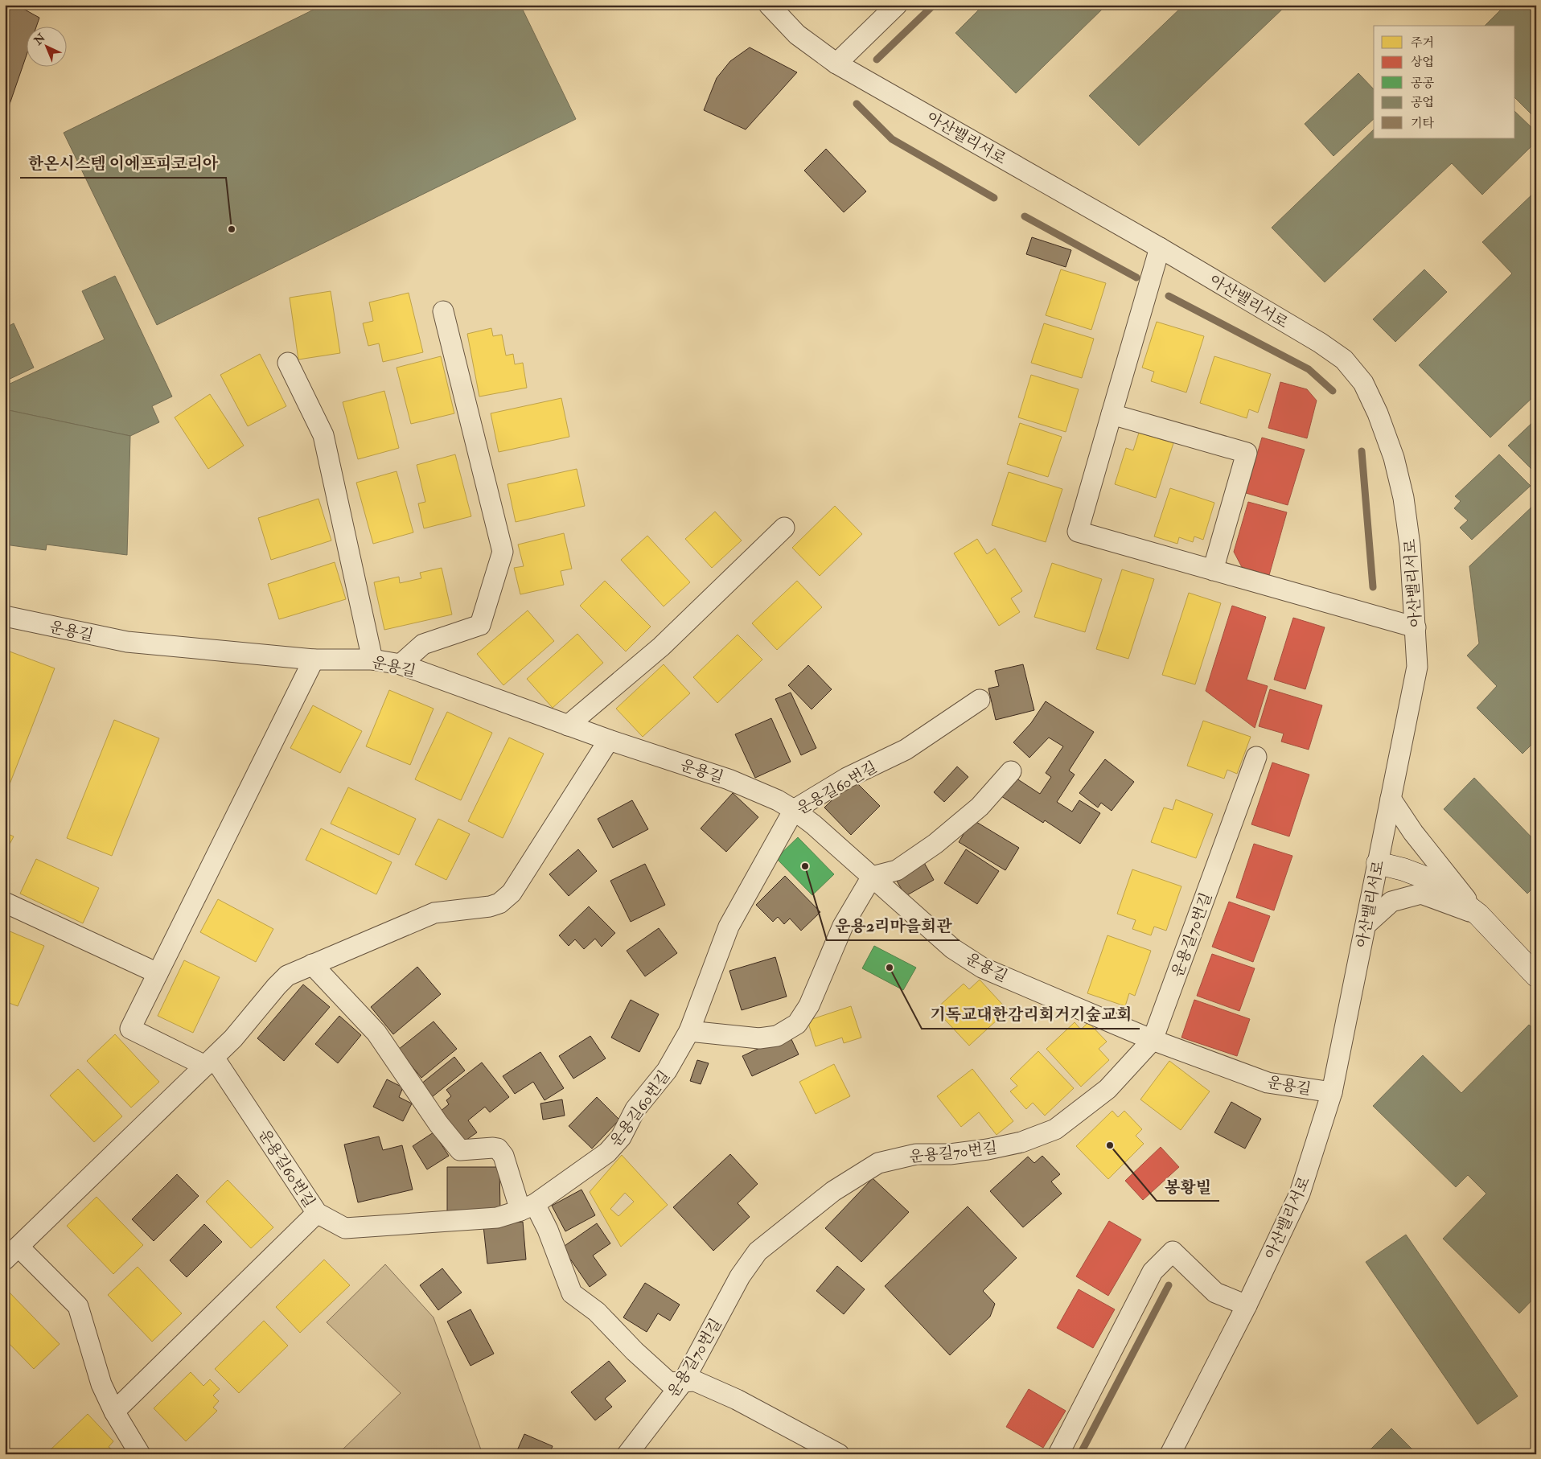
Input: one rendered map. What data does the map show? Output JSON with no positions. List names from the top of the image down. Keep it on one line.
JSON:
{"streets":{"street":["아산밸리서로","운용길","운용길60번길","운용길70번길"]},"crossings":[["아산밸리서로","운용길"],["운용길","운용길60번길"],["운용길","운용길70번길"]],"places":["한온시스템 이에프피코리아","운용2리마을회관","기독교대한감리회거기숲교회","봉황빌"],"legend":["주거","상업","공공","공업","기타"],"north":"top left"}
